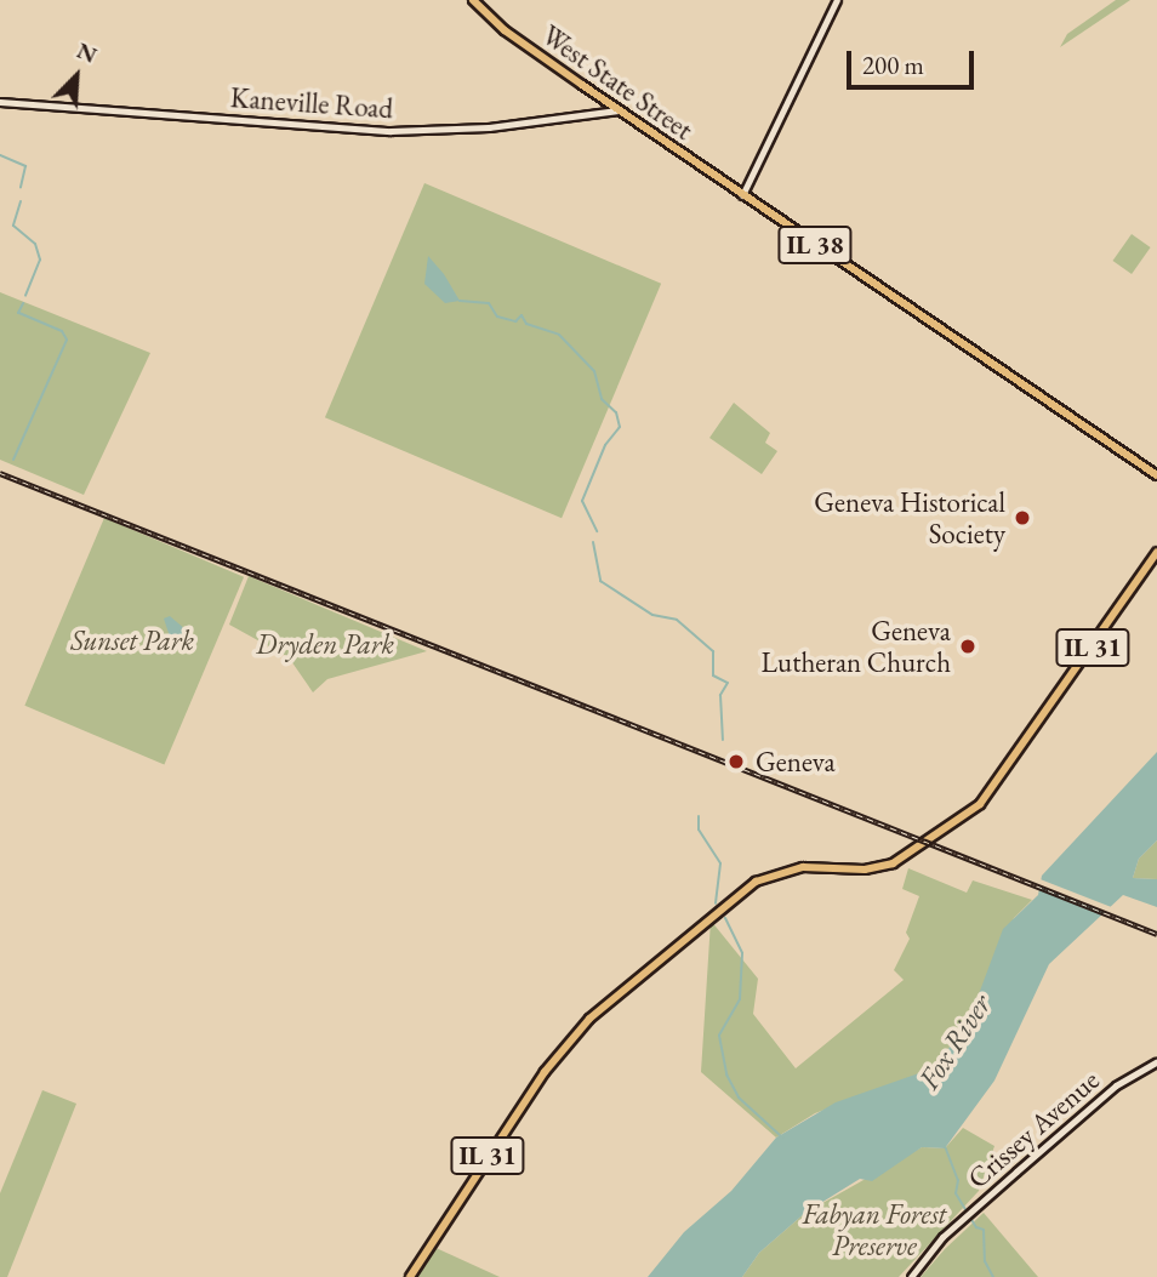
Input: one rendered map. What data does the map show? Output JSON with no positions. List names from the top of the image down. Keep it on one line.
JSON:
{"streets":{"main road":["West State Street","Kaneville Road","IL 38","IL 31","Crissey Avenue"]},"crossings":[["West State Street","Kaneville Road"],["West State Street","IL 38"]],"water":["Fox River"],"parks":["Sunset Park","Dryden Park","Fabyan Forest Preserve"],"places":["Geneva Historical Society","Geneva Lutheran Church","Geneva"],"scale_bar":"200 m","north":"top right"}
